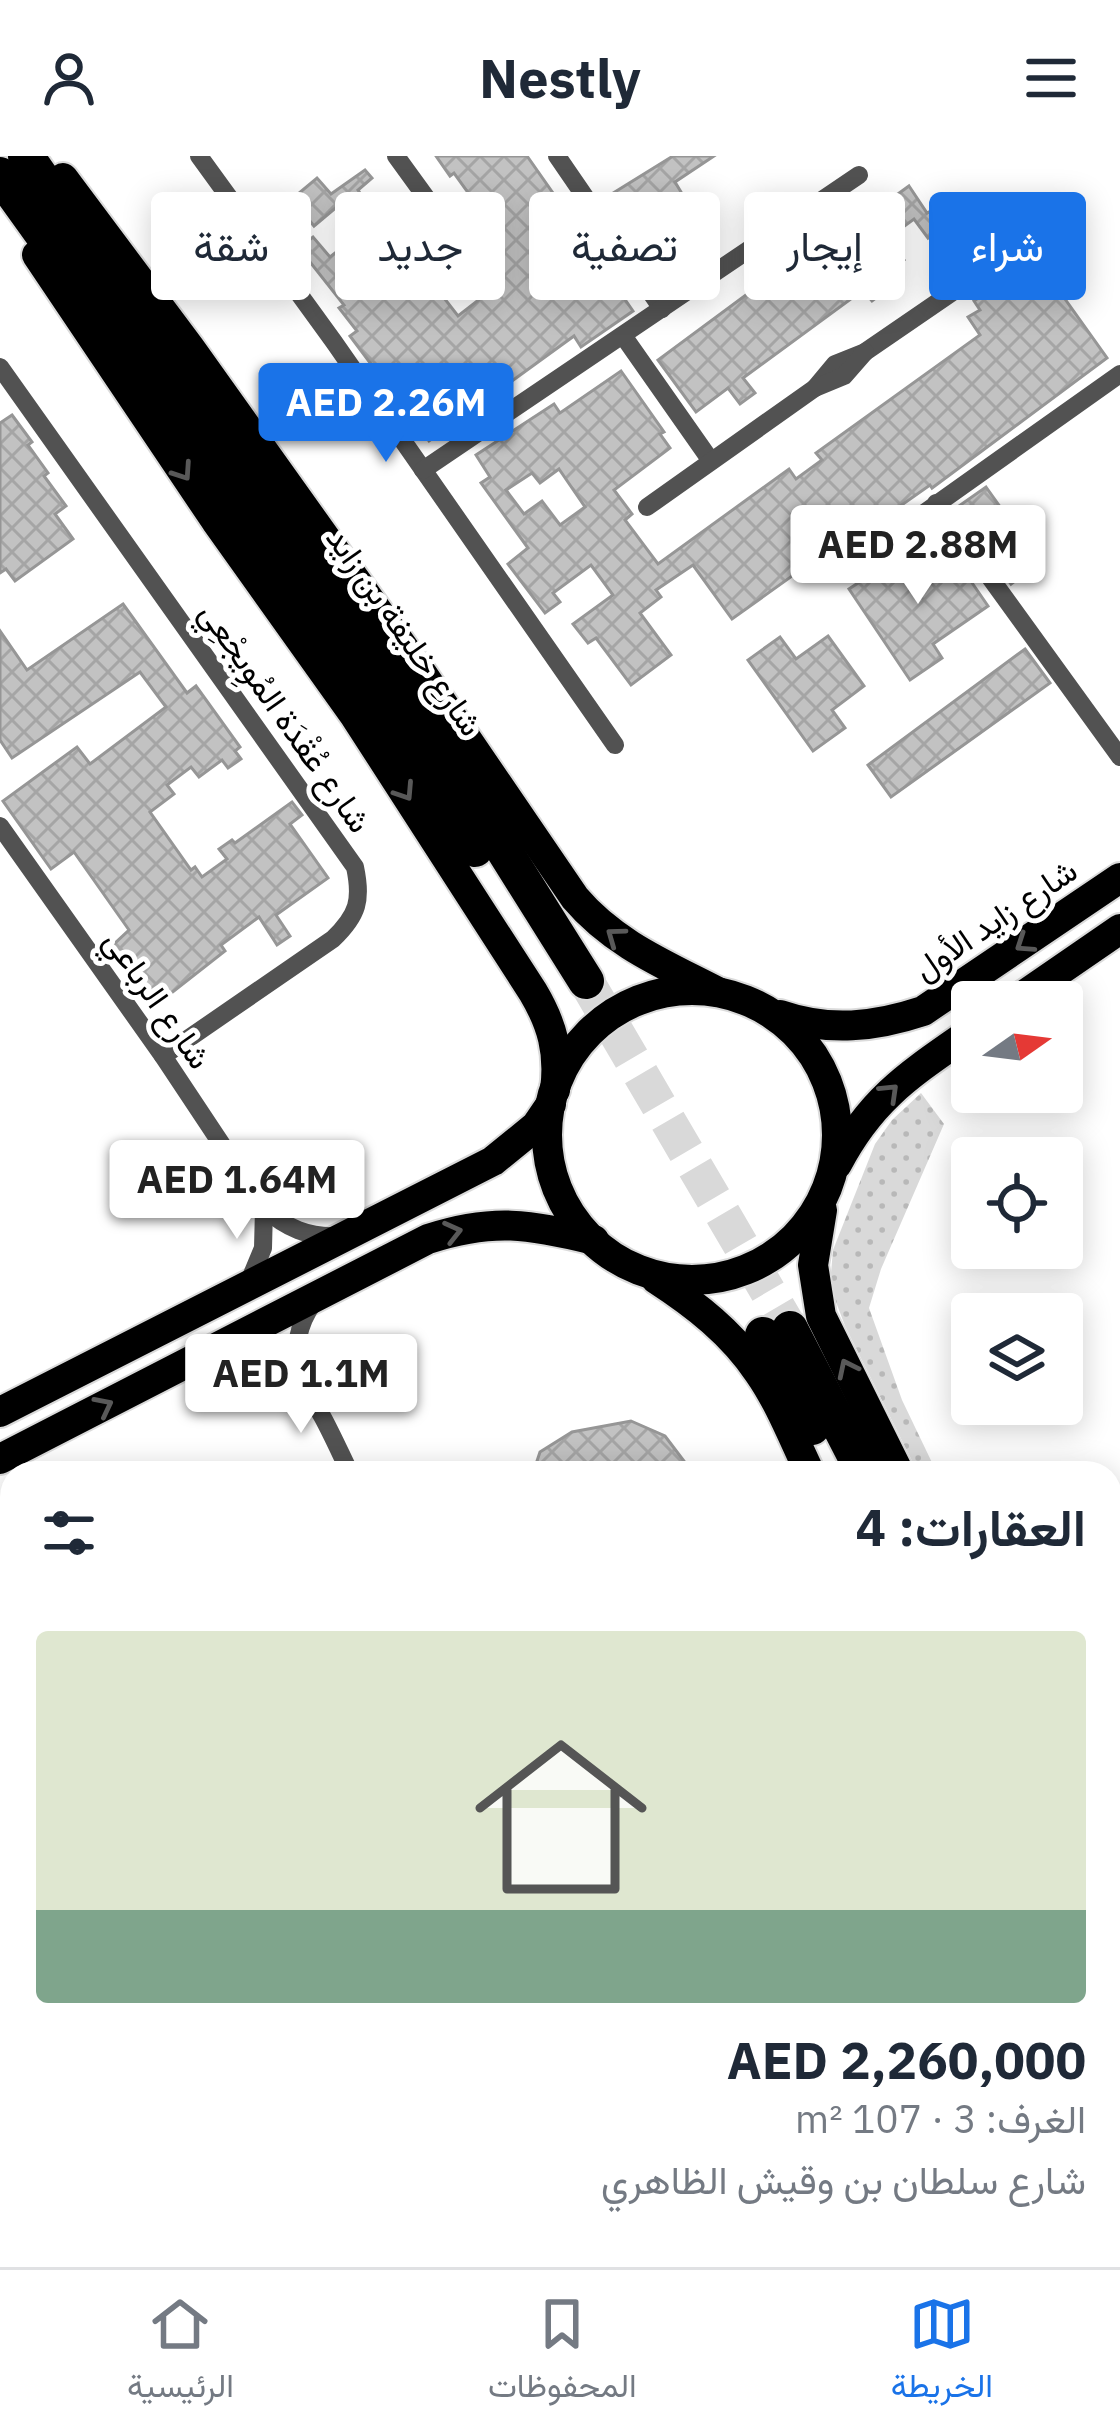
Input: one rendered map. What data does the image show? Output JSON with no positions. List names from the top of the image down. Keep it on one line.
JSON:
{"streets":{"highway":["شارع خليفة بن زايد"],"main road":["شارع زايد الأول"],"street":["شارع عُقْدَة المُوِيجْعِي","شارع الرباعي"]},"crossings":[["شارع عُقْدَة المُوِيجْعِي","شارع الرباعي"]],"one_way":["شارع زايد الأول"],"north":"right","page":{"header":"Nestly","chip":["شراء","إيجار","تصفية","جديد","شقة"],"price":["AED 2.26M","AED 2.88M","AED 1.64M","AED 1.1M"],"heading":"العقارات: 4","list":[{"name":"AED 2,260,000","note":"الغرف: 3 · 107 m² · شارع سلطان بن وقيش الظاهري"}],"tabs":["الخريطة","المحفوظات","الرئيسية"]}}
